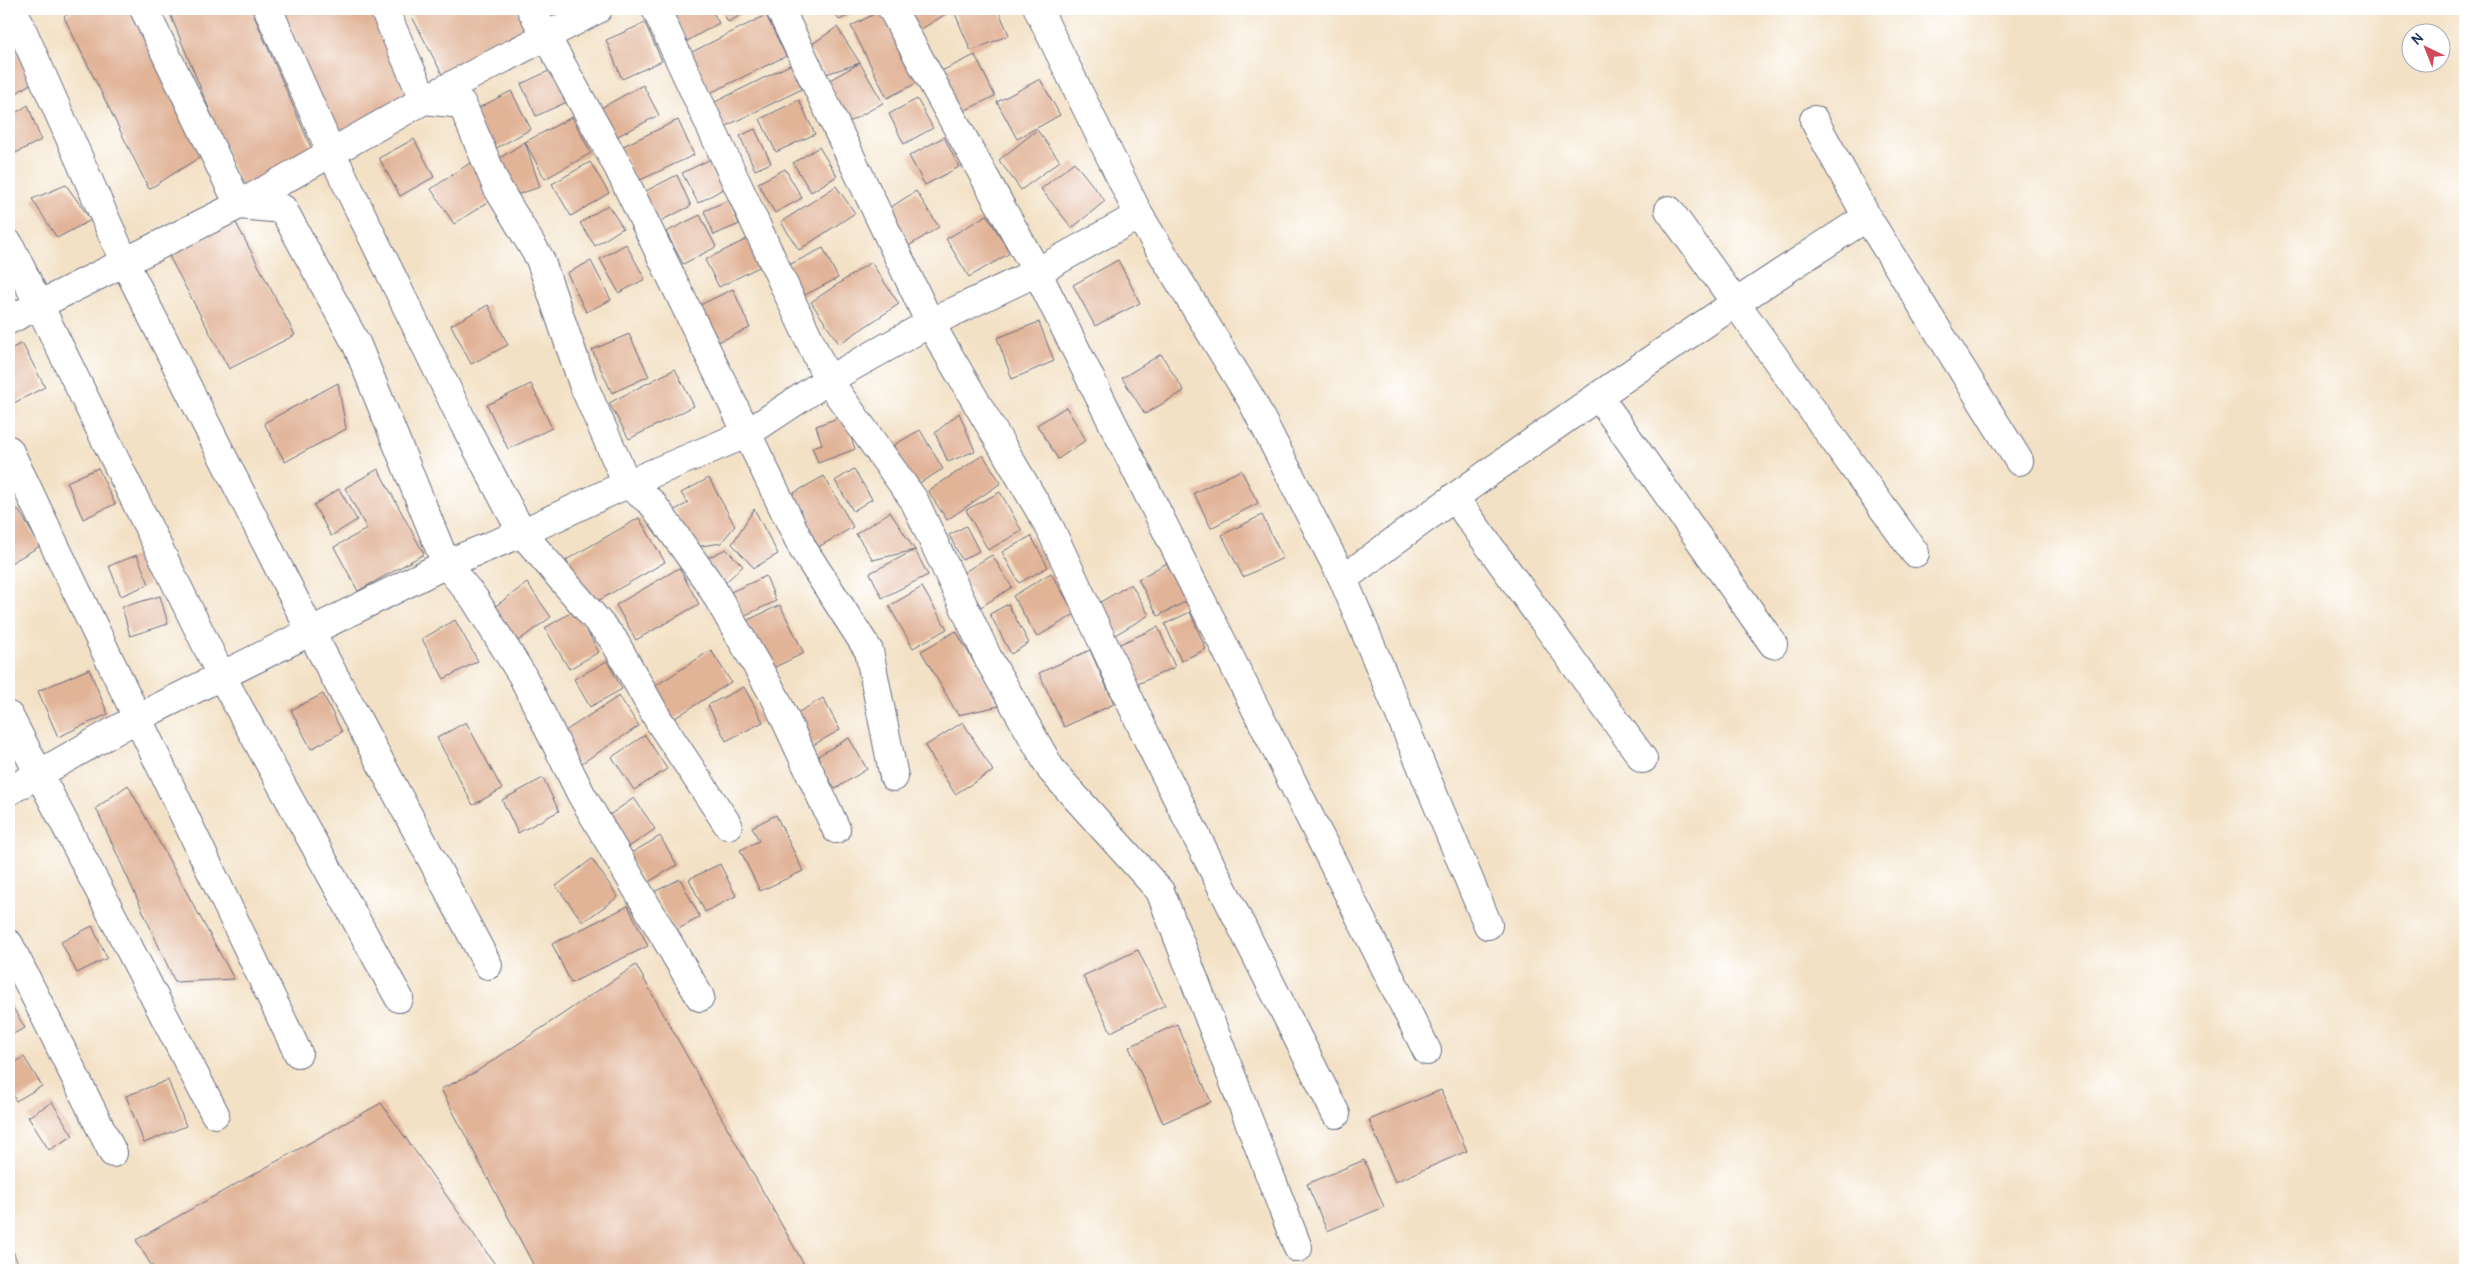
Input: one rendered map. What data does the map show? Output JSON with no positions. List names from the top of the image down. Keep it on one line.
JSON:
{"north":"top left"}
